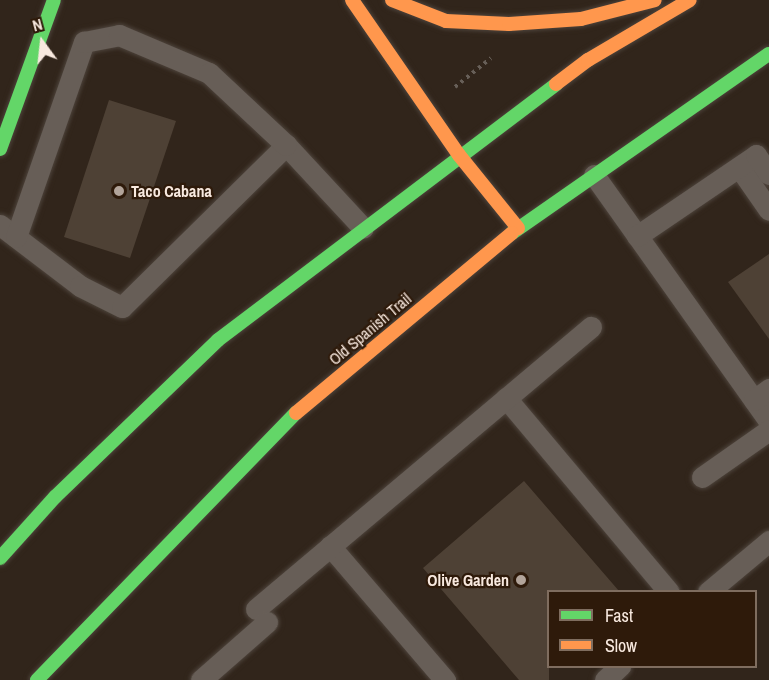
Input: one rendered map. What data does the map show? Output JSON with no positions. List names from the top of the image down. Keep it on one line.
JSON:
{"streets":{"main road":["Old Spanish Trail"]},"places":["Taco Cabana","Olive Garden"],"legend":["Fast","Slow"],"north":"top"}
